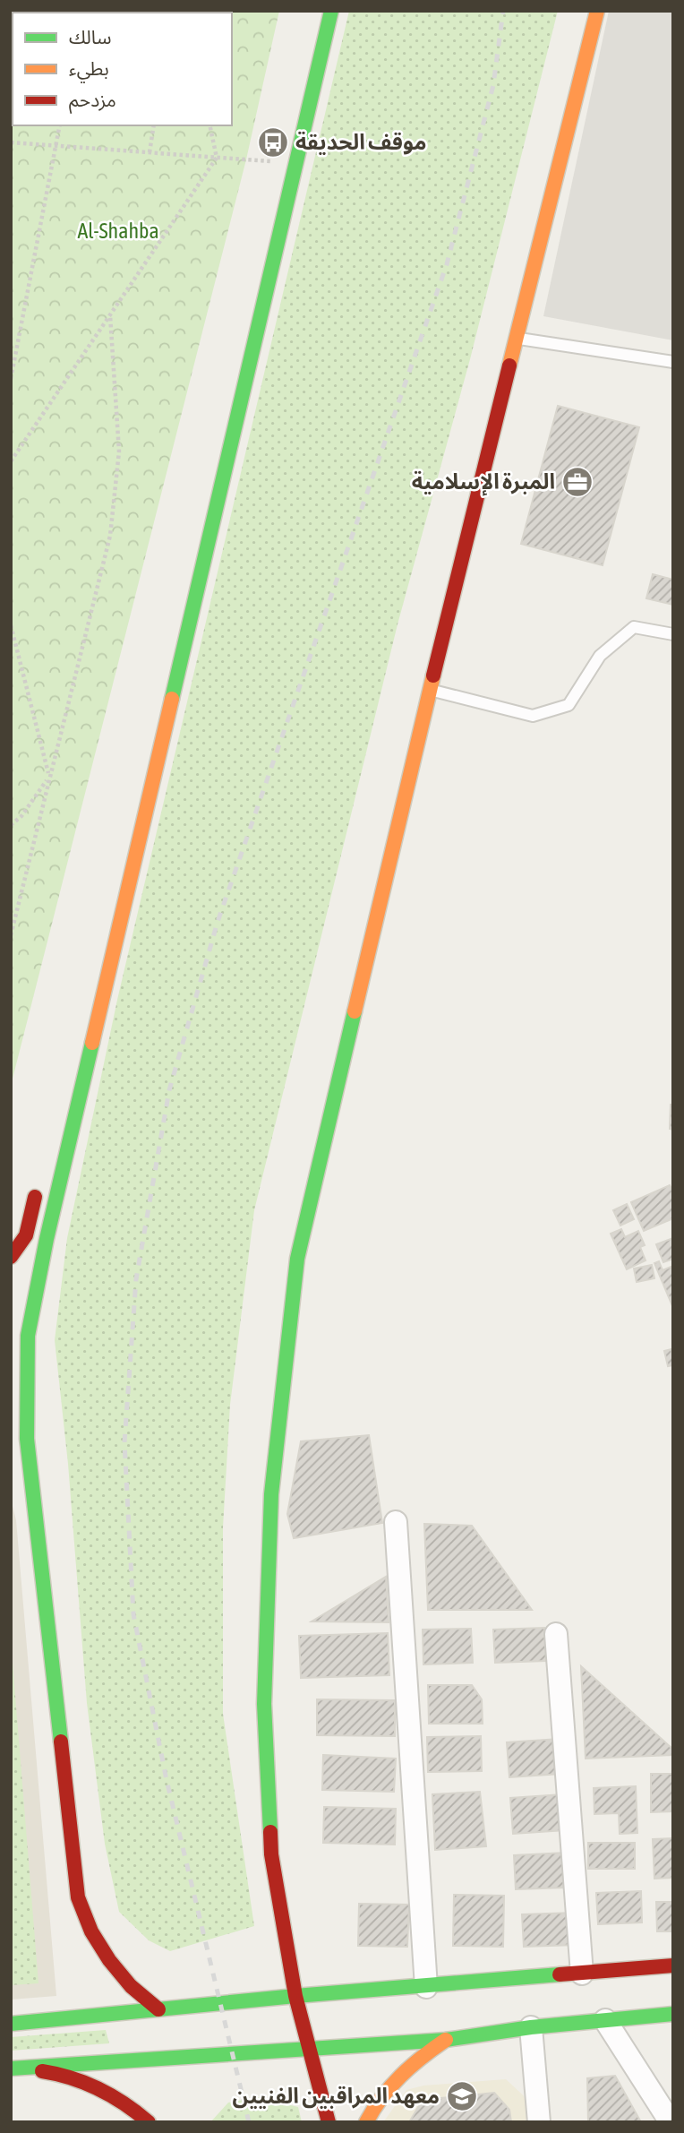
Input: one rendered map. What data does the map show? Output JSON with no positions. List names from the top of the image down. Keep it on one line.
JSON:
{"parks":["Al-Shahba"],"places":{"bus stop":["موقف الحديقة"],"office":["المبرة الإسلامية"],"school or university":["معهد المراقبين الفنيين"]},"legend":["سالك","بطيء","مزدحم"]}
